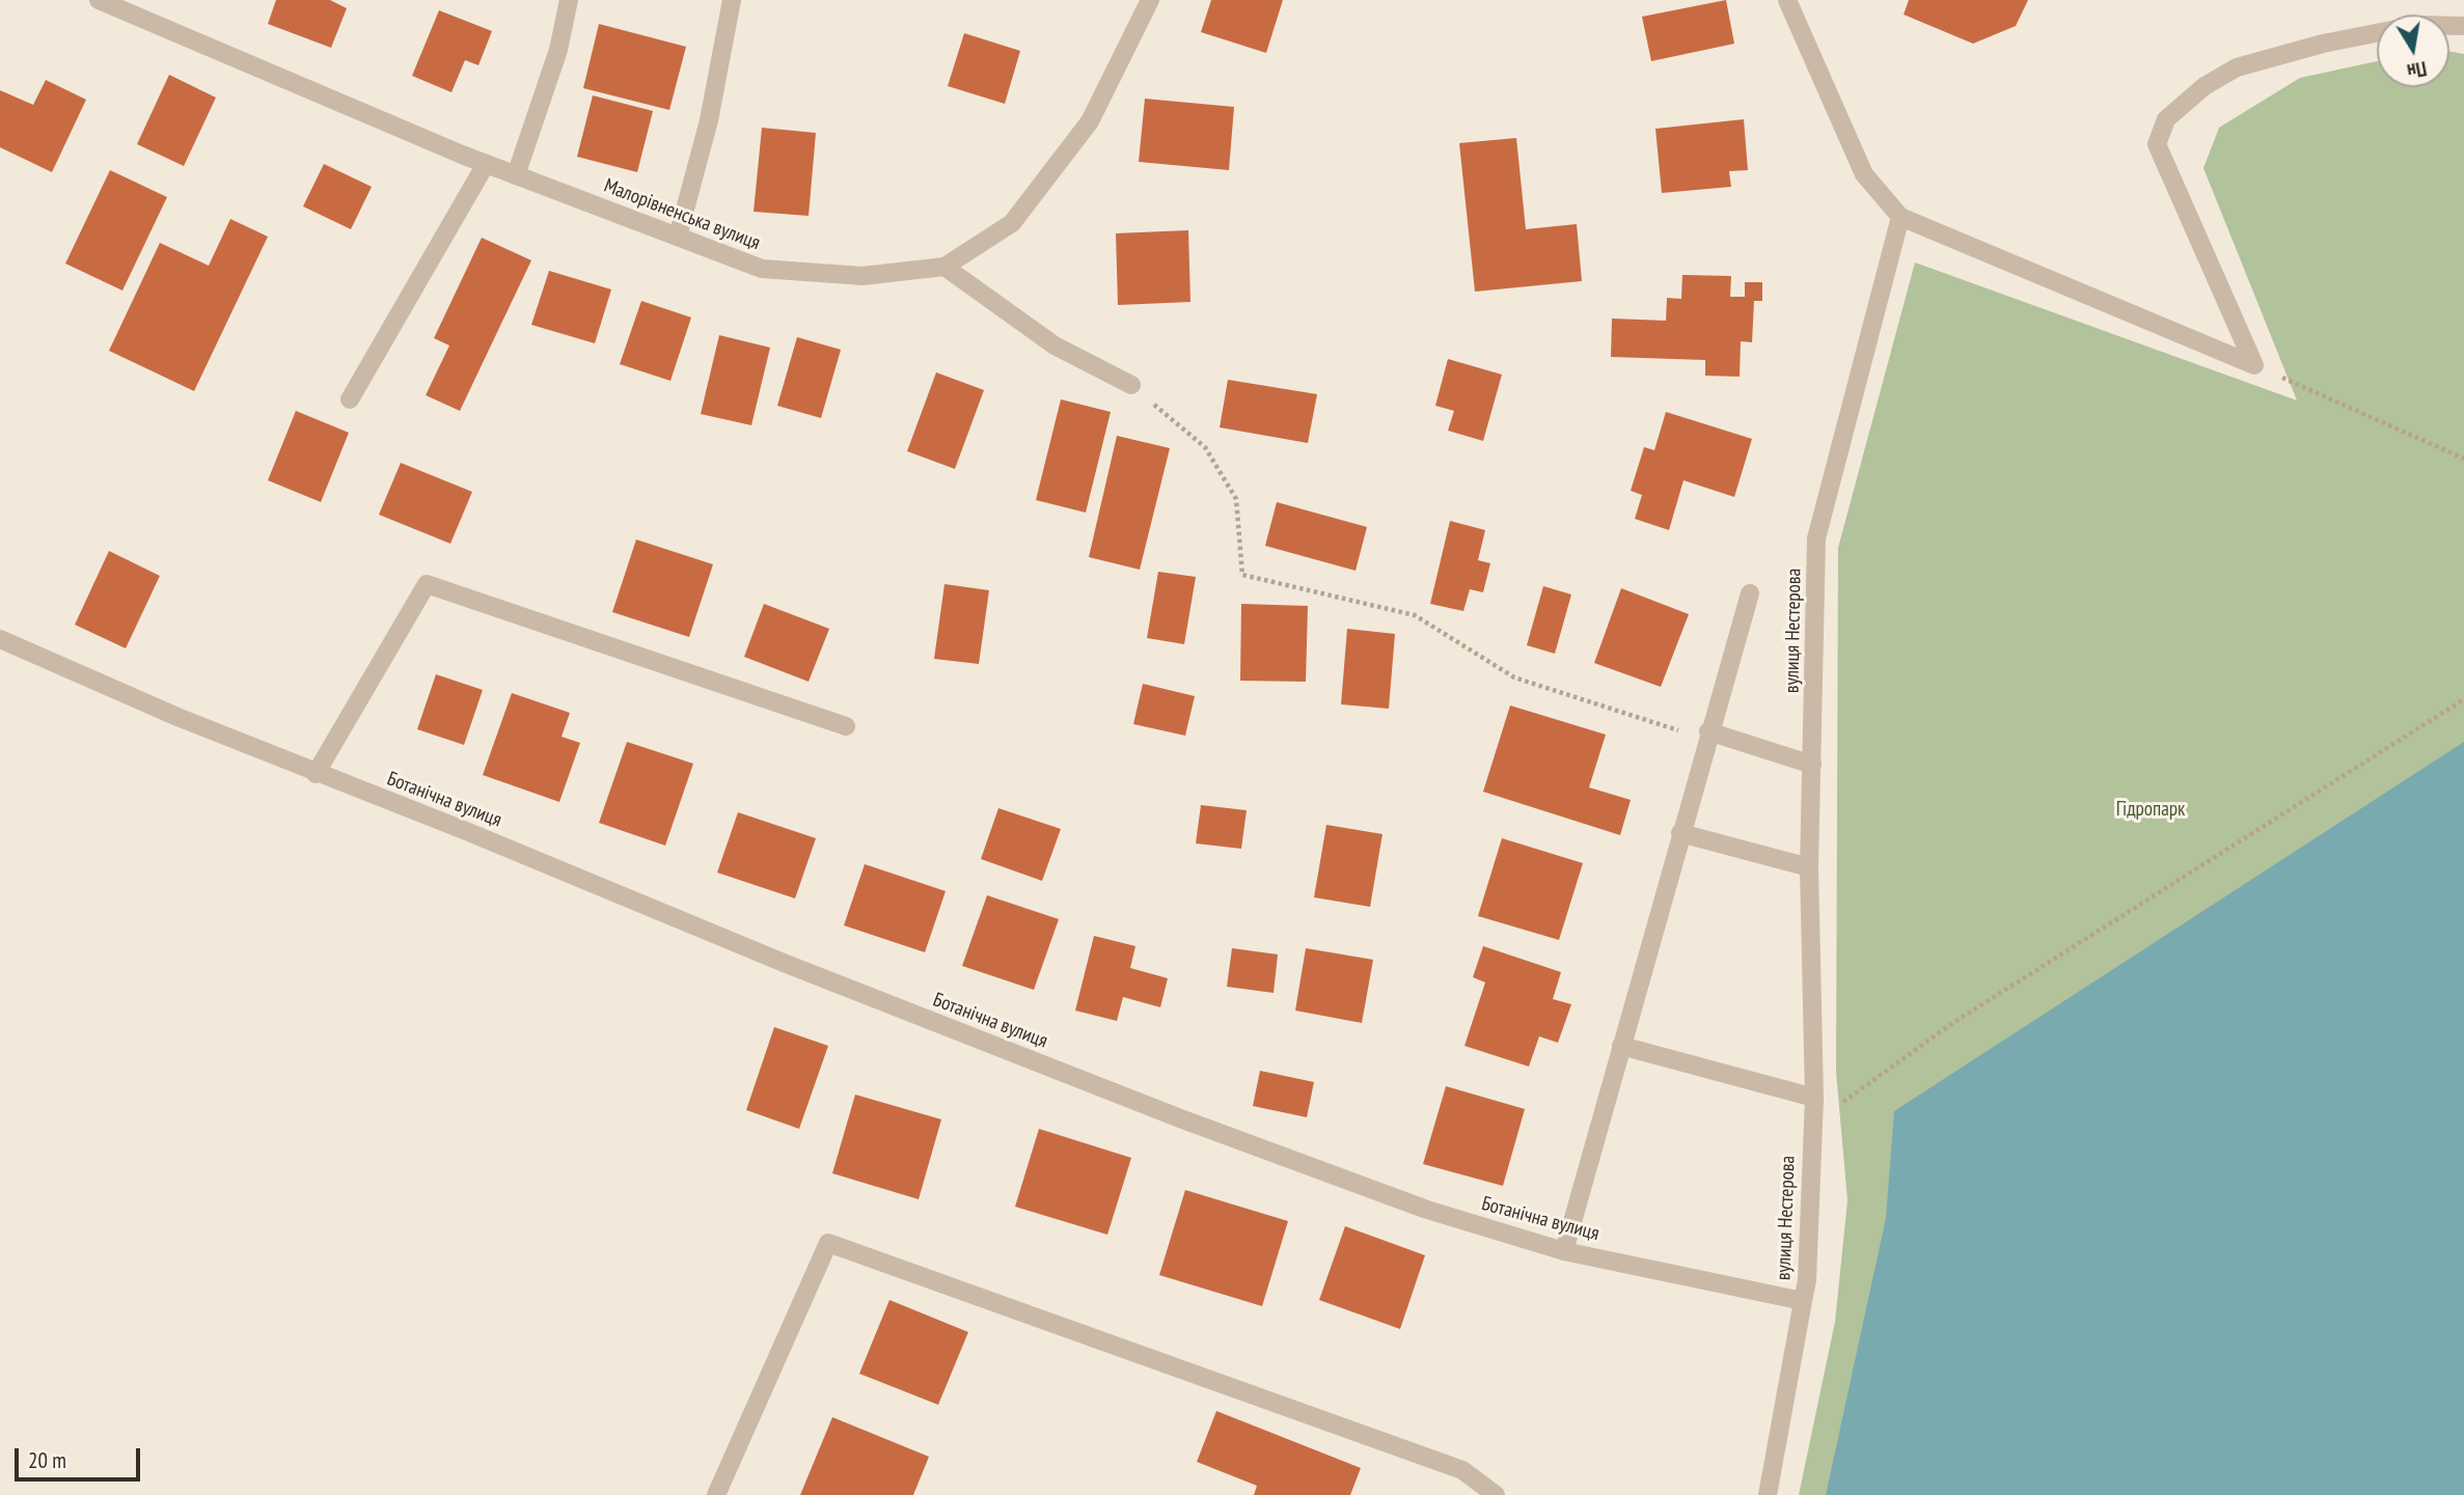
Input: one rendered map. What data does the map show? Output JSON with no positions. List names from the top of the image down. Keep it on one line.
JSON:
{"streets":{"street":["Малорівненська вулиця","вулиця Нестерова","Ботанічна вулиця"]},"crossings":[["вулиця Нестерова","Ботанічна вулиця"]],"parks":["Гідропарк"],"scale_bar":"20 m","north":"bottom"}
